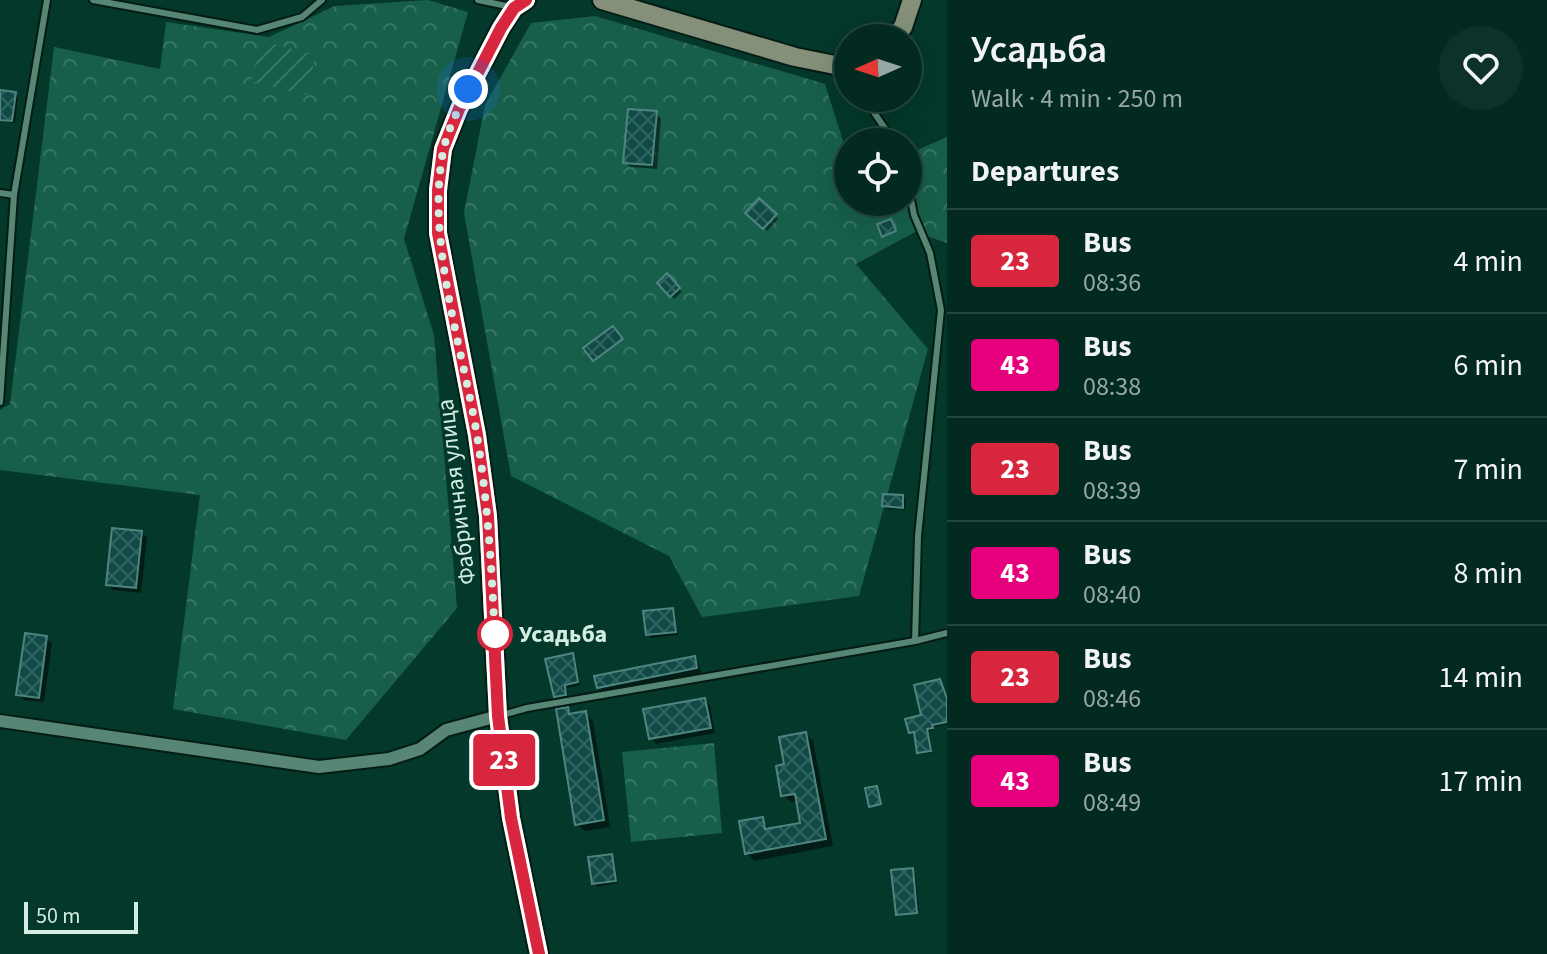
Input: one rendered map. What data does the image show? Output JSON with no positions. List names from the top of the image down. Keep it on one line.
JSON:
{"streets":{"street":["Фабричная улица"]},"places":["Усадьба"],"lines":["bus line 23"],"scale_bar":"50 m","north":"left","page":{"on_map":"23","heading":[["Усадьба","Walk · 4 min · 250 m"],"Departures"],"list":[{"mark":"23","name":"Bus","note":"08:36","value":"4 min"},{"mark":"43","name":"Bus","note":"08:38","value":"6 min"},{"mark":"23","name":"Bus","note":"08:39","value":"7 min"},{"mark":"43","name":"Bus","note":"08:40","value":"8 min"},{"mark":"23","name":"Bus","note":"08:46","value":"14 min"},{"mark":"43","name":"Bus","note":"08:49","value":"17 min"}],"scale":"50 m"}}
